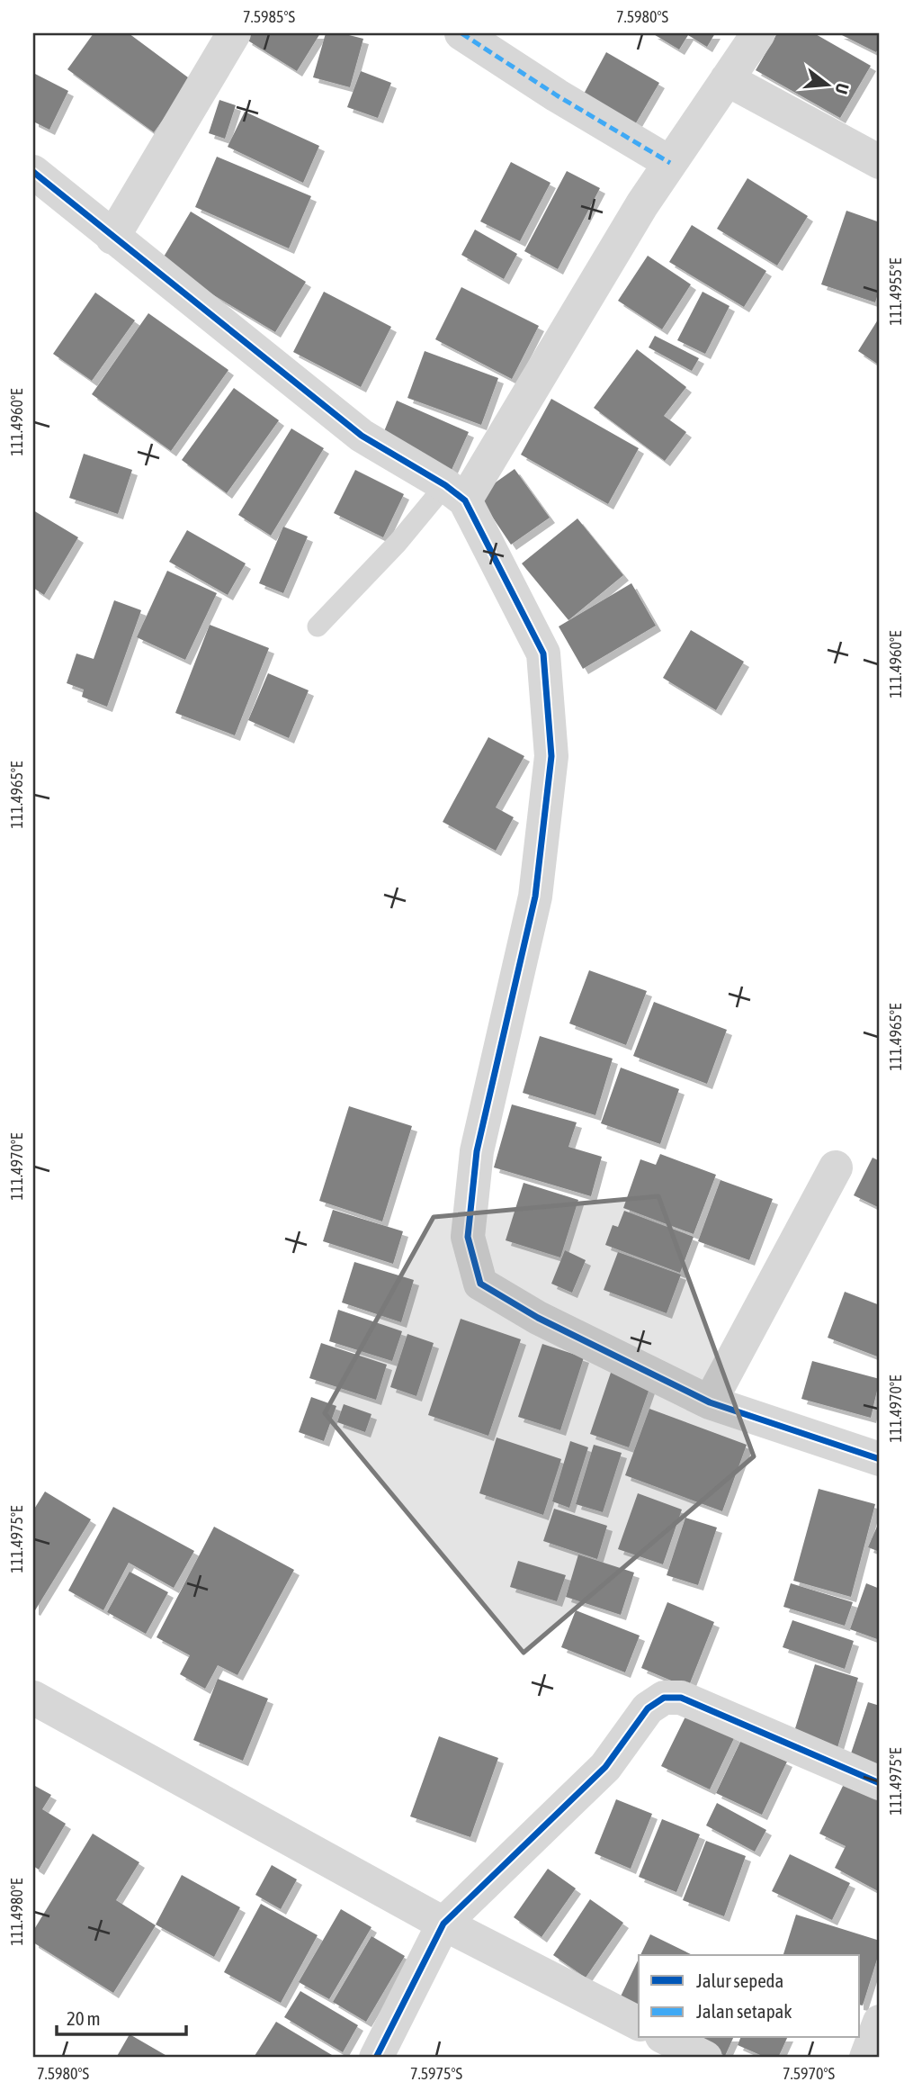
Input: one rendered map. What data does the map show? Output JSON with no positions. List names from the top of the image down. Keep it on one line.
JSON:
{"legend":["Jalur sepeda","Jalan setapak"],"scale_bar":"20 m","north":"right","coordinates":["7.5985°S","7.5980°S","111.4955°E","111.4960°E","111.4965°E","111.4970°E","111.4975°E","111.4980°E","7.5975°S","7.5970°S"]}
